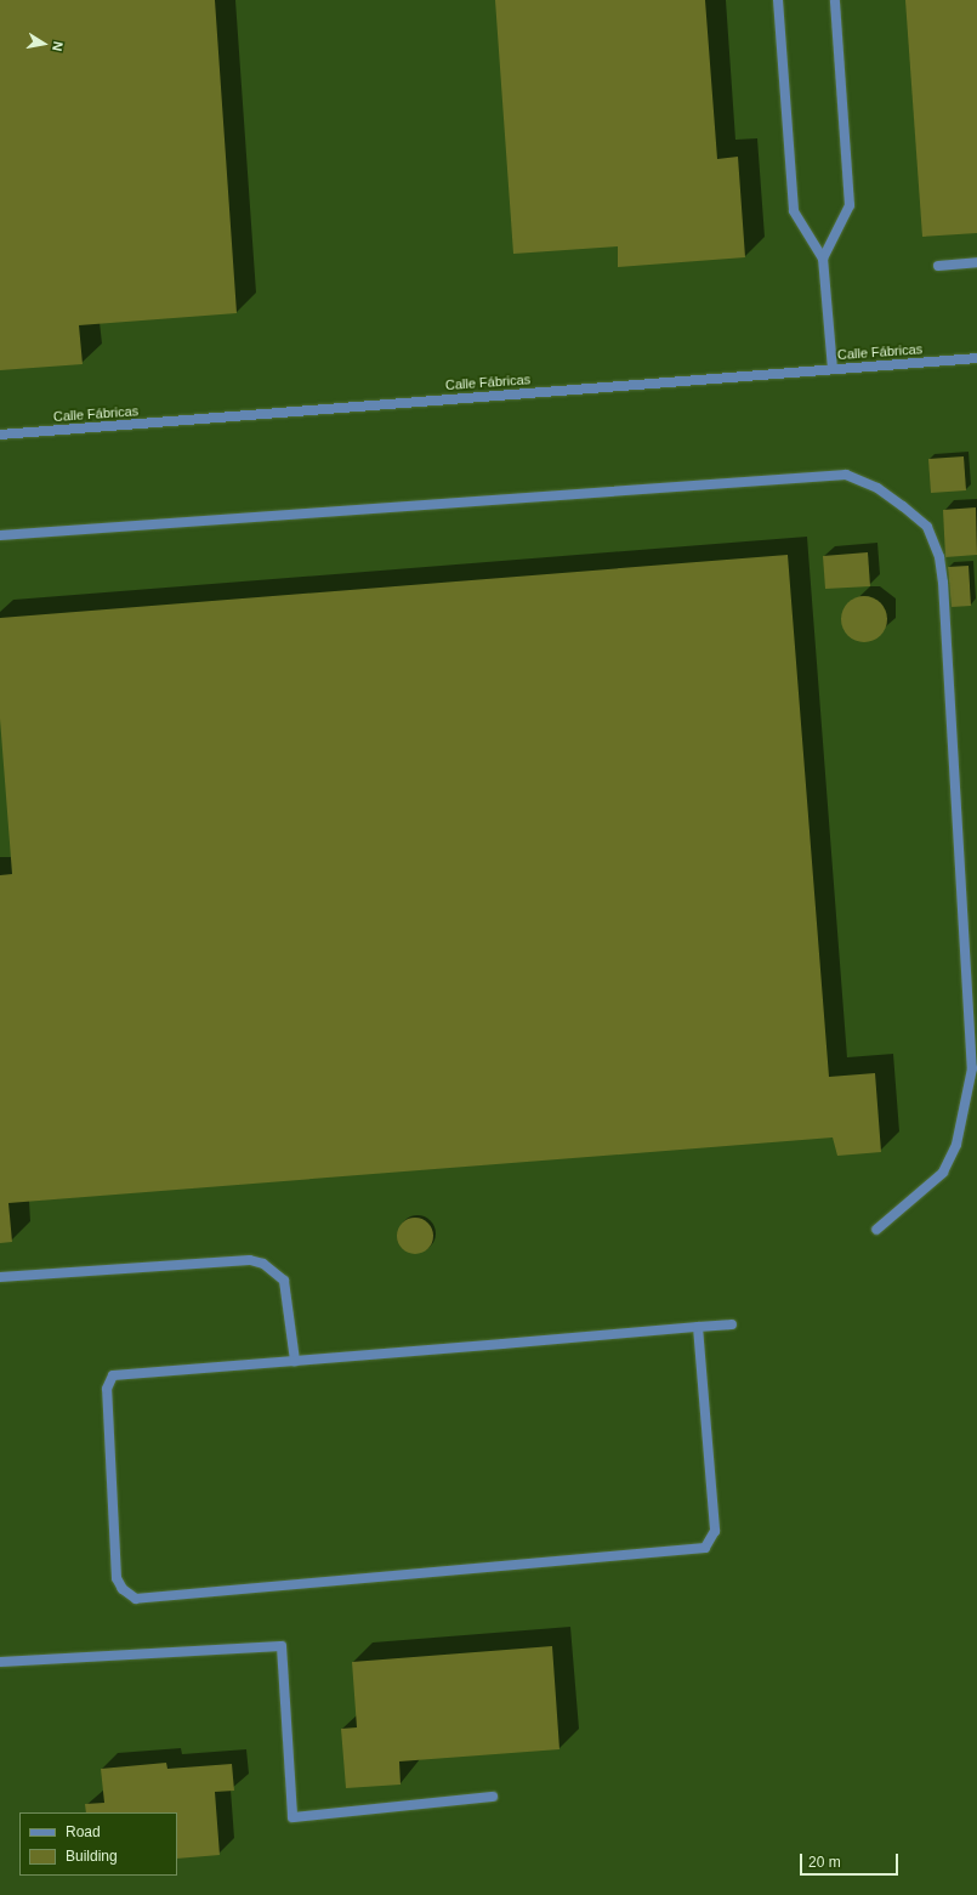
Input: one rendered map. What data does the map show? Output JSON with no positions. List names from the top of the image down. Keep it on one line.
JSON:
{"streets":{"street":["Calle Fábricas"]},"legend":["Road","Building"],"scale_bar":"20 m","north":"right"}
